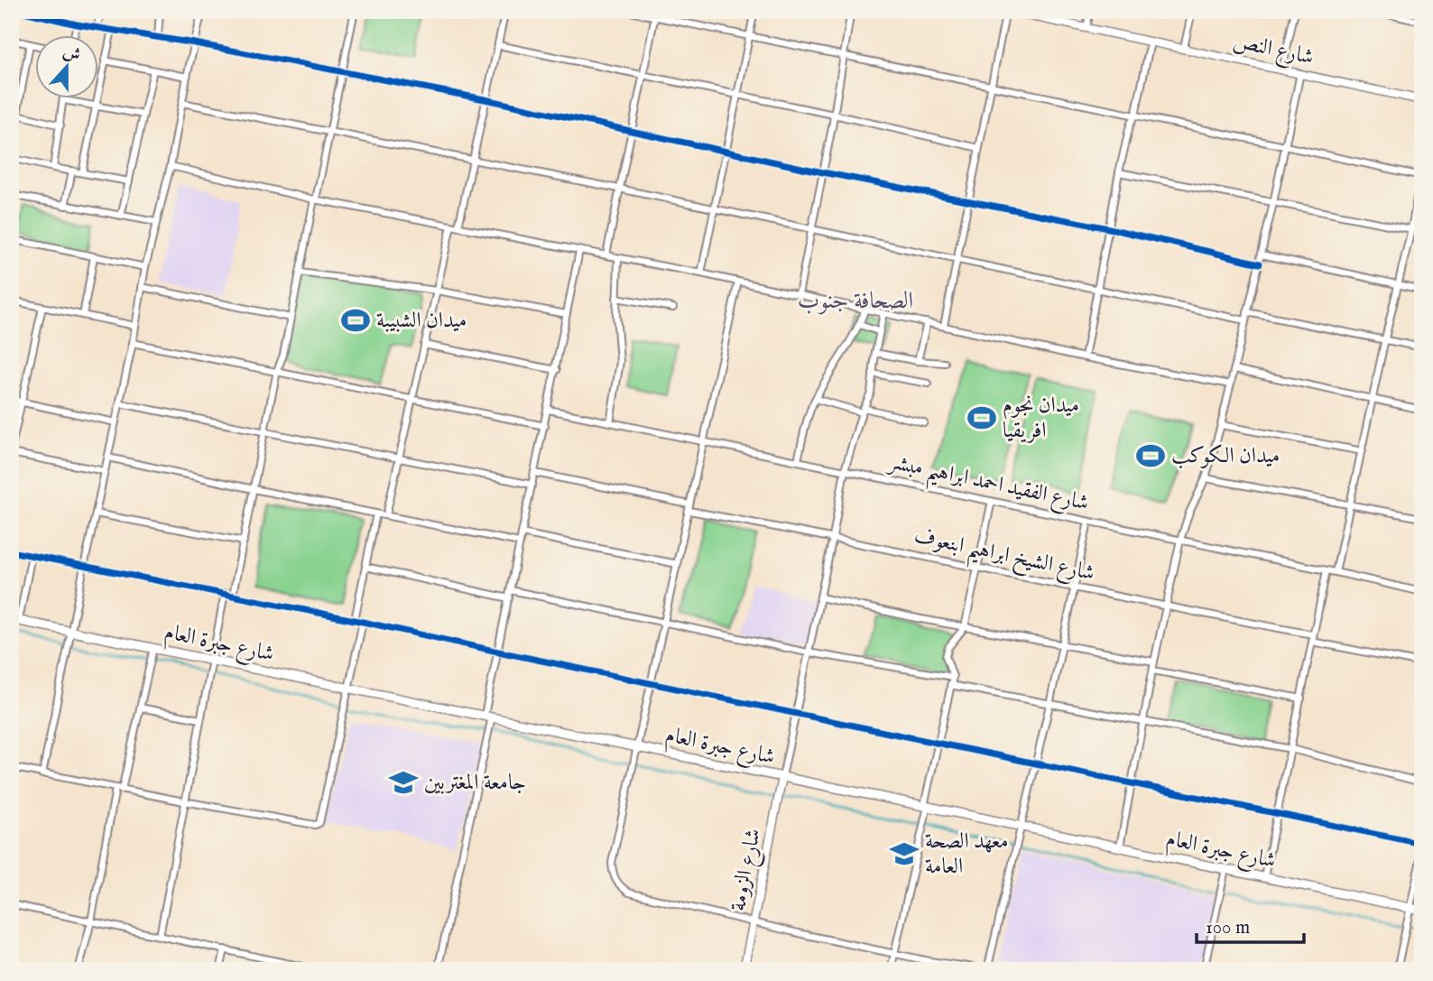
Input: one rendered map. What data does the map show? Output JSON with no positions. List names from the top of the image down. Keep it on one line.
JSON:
{"streets":{"main road":["شارع جبرة العام"],"street":["شارع النص","شارع الفقيد احمد ابراهيم مبشر","شارع الشيخ ابراهيم ابنعوف","شارع الزومة"]},"crossings":[["شارع جبرة العام","شارع الزومة"]],"districts":["الصحافة جنوب"],"places":{"sports":["ميدان الشبيبة","ميدان نجوم افريقيا","ميدان الكوكب"],"school or university":["جامعة المغتربين","معهد الصحة العامة"]},"scale_bar":"100 m","north":"top"}
